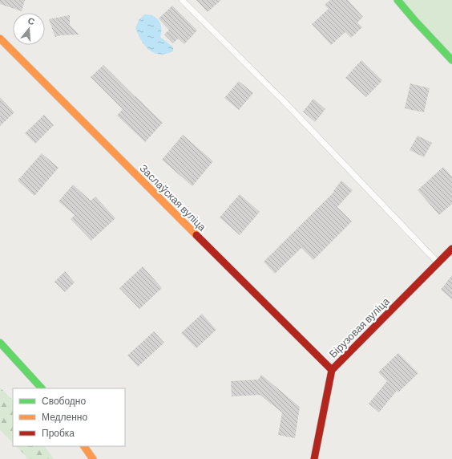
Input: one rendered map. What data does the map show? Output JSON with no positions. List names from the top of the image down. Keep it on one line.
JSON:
{"streets":{"street":["Заслаўская вуліца","Бірузовая вуліца"]},"crossings":[["Заслаўская вуліца","Бірузовая вуліца"]],"legend":["Свободно","Медленно","Пробка"],"north":"top"}
